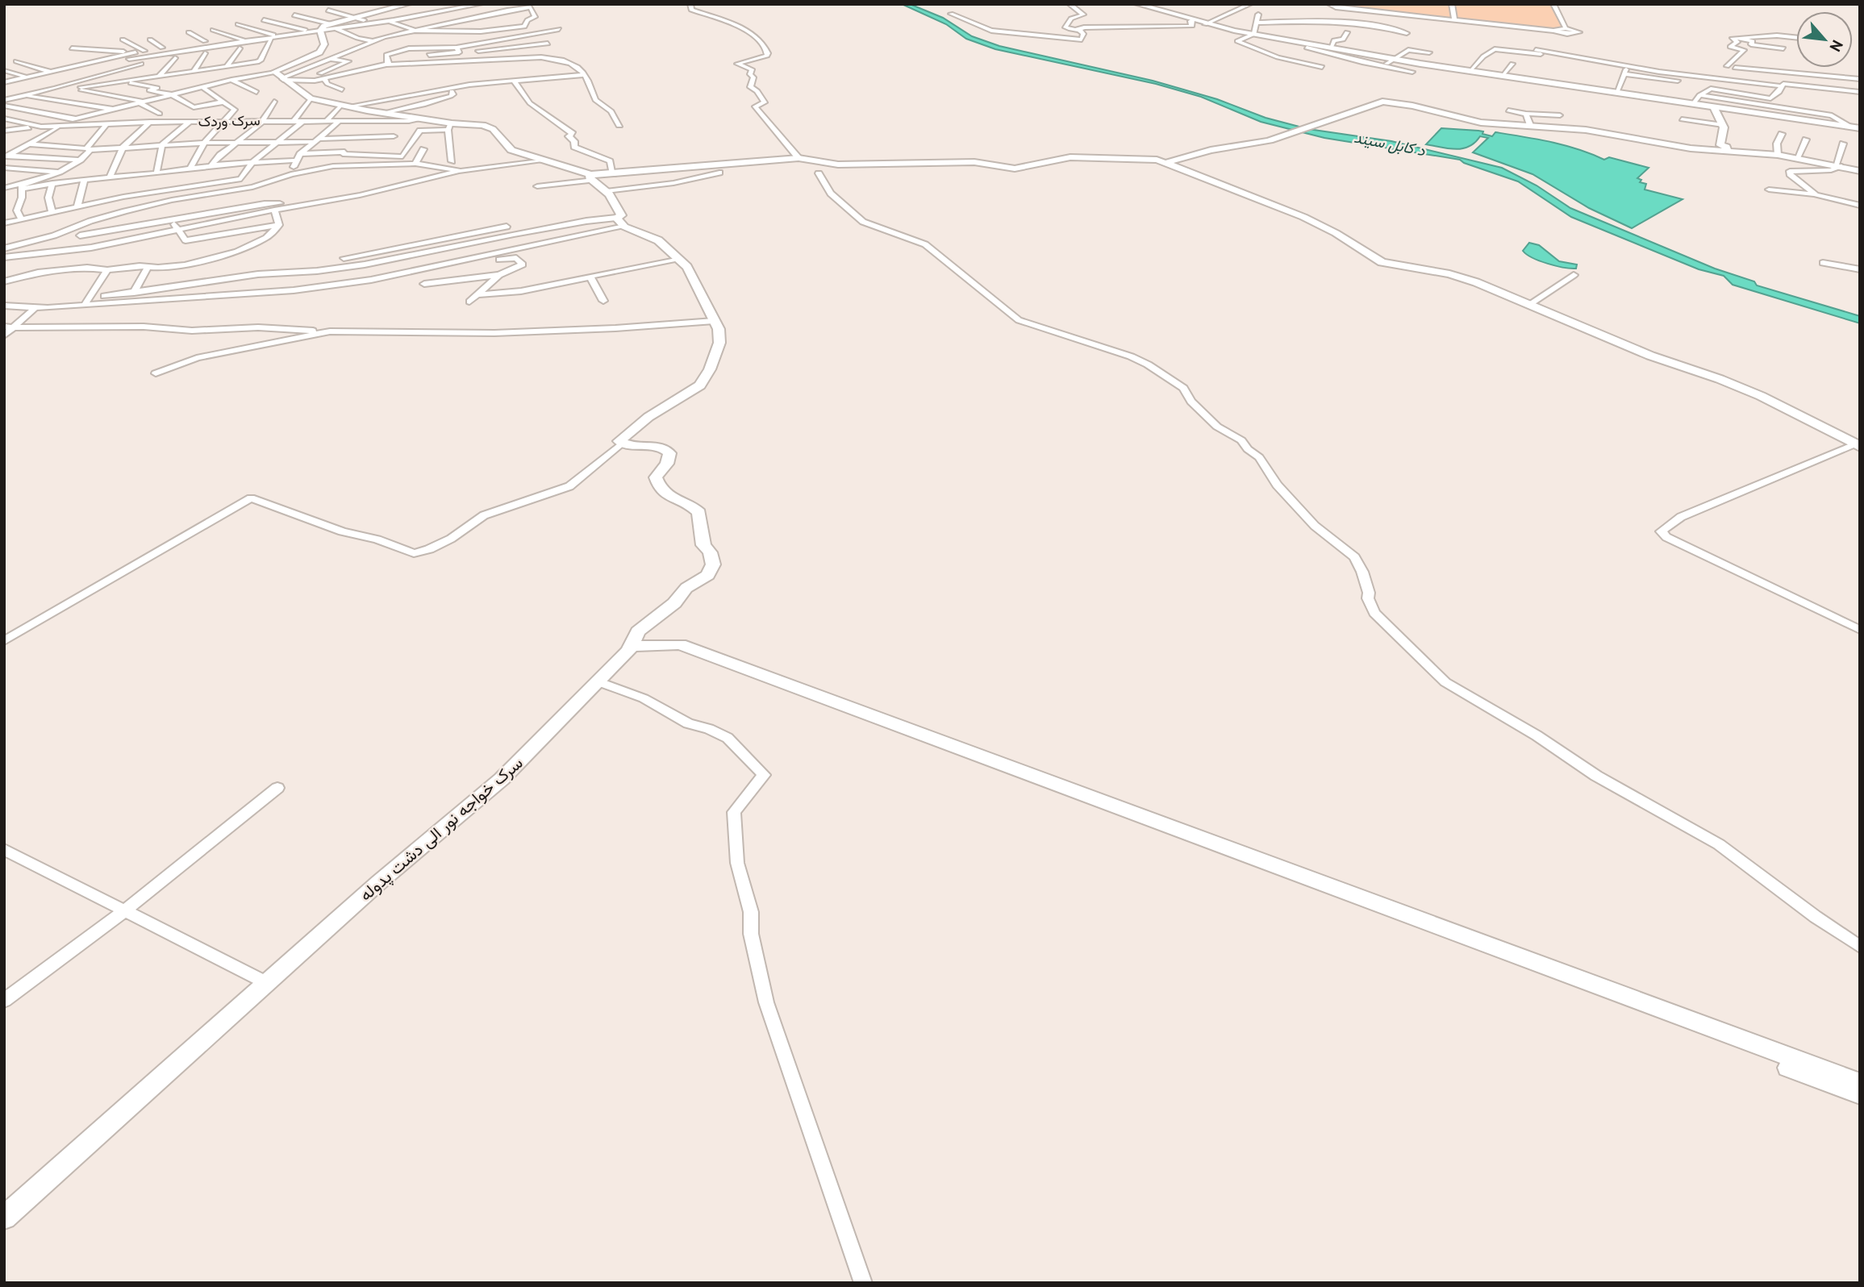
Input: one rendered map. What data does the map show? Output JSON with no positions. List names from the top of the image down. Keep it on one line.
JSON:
{"streets":{"main road":["سرک خواجه نور الی دشت پدوله"],"street":["سرک وردک"]},"water":["د کابل سيند"],"north":"bottom right"}
